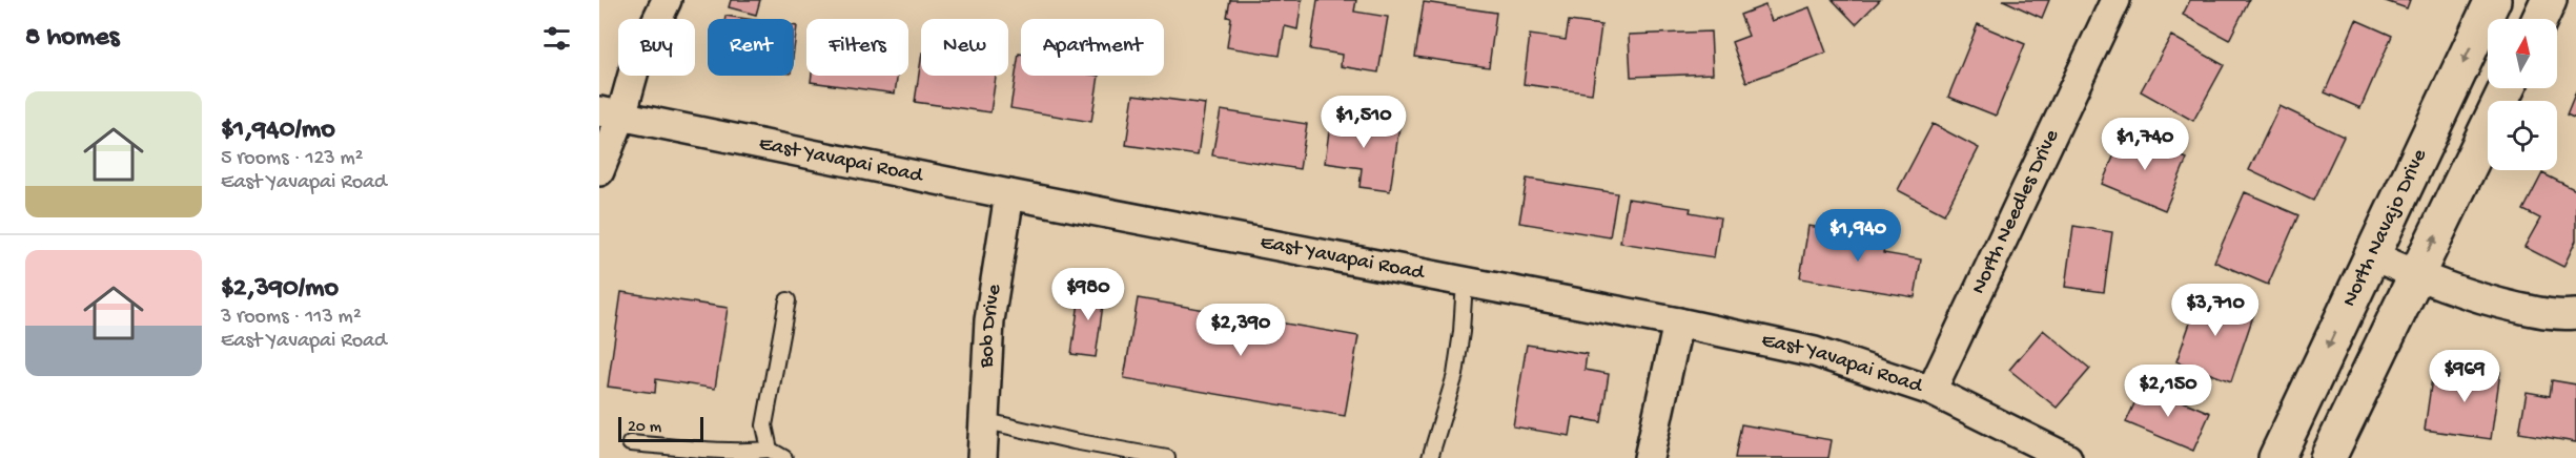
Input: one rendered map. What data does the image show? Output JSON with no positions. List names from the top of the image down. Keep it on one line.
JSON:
{"streets":{"street":["East Yavapai Road","North Needles Drive","North Navajo Drive","Bob Drive"]},"crossings":[["East Yavapai Road","North Needles Drive"],["East Yavapai Road","Bob Drive"]],"scale_bar":"20 m","north":"top","page":{"heading":"8 homes","chip":["Buy","Rent","Filters","New","Apartment"],"list":[{"name":"$1,940/mo","note":"5 rooms · 123 m² · East Yavapai Road"},{"name":"$2,390/mo","note":"3 rooms · 113 m² · East Yavapai Road"}],"price":["$1,510","$1,740","$1,940","$980","$3,710","$2,390","$969","$2,150"],"scale":"20 m"}}
